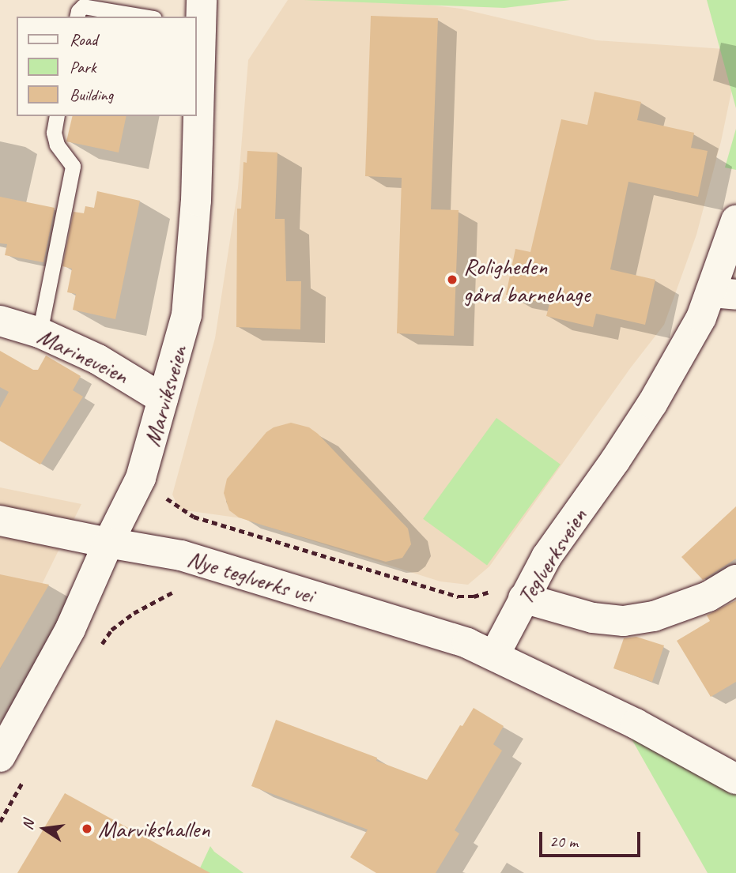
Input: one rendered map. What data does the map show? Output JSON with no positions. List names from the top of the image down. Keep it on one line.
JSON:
{"streets":{"street":["Marineveien","Marviksveien","Teglverksveien","Nye teglverks vei"]},"crossings":[["Marineveien","Marviksveien"],["Marviksveien","Nye teglverks vei"],["Teglverksveien","Nye teglverks vei"]],"places":["Roligheden gård barnehage","Marvikshallen"],"legend":["Road","Park","Building"],"scale_bar":"20 m","north":"left"}
